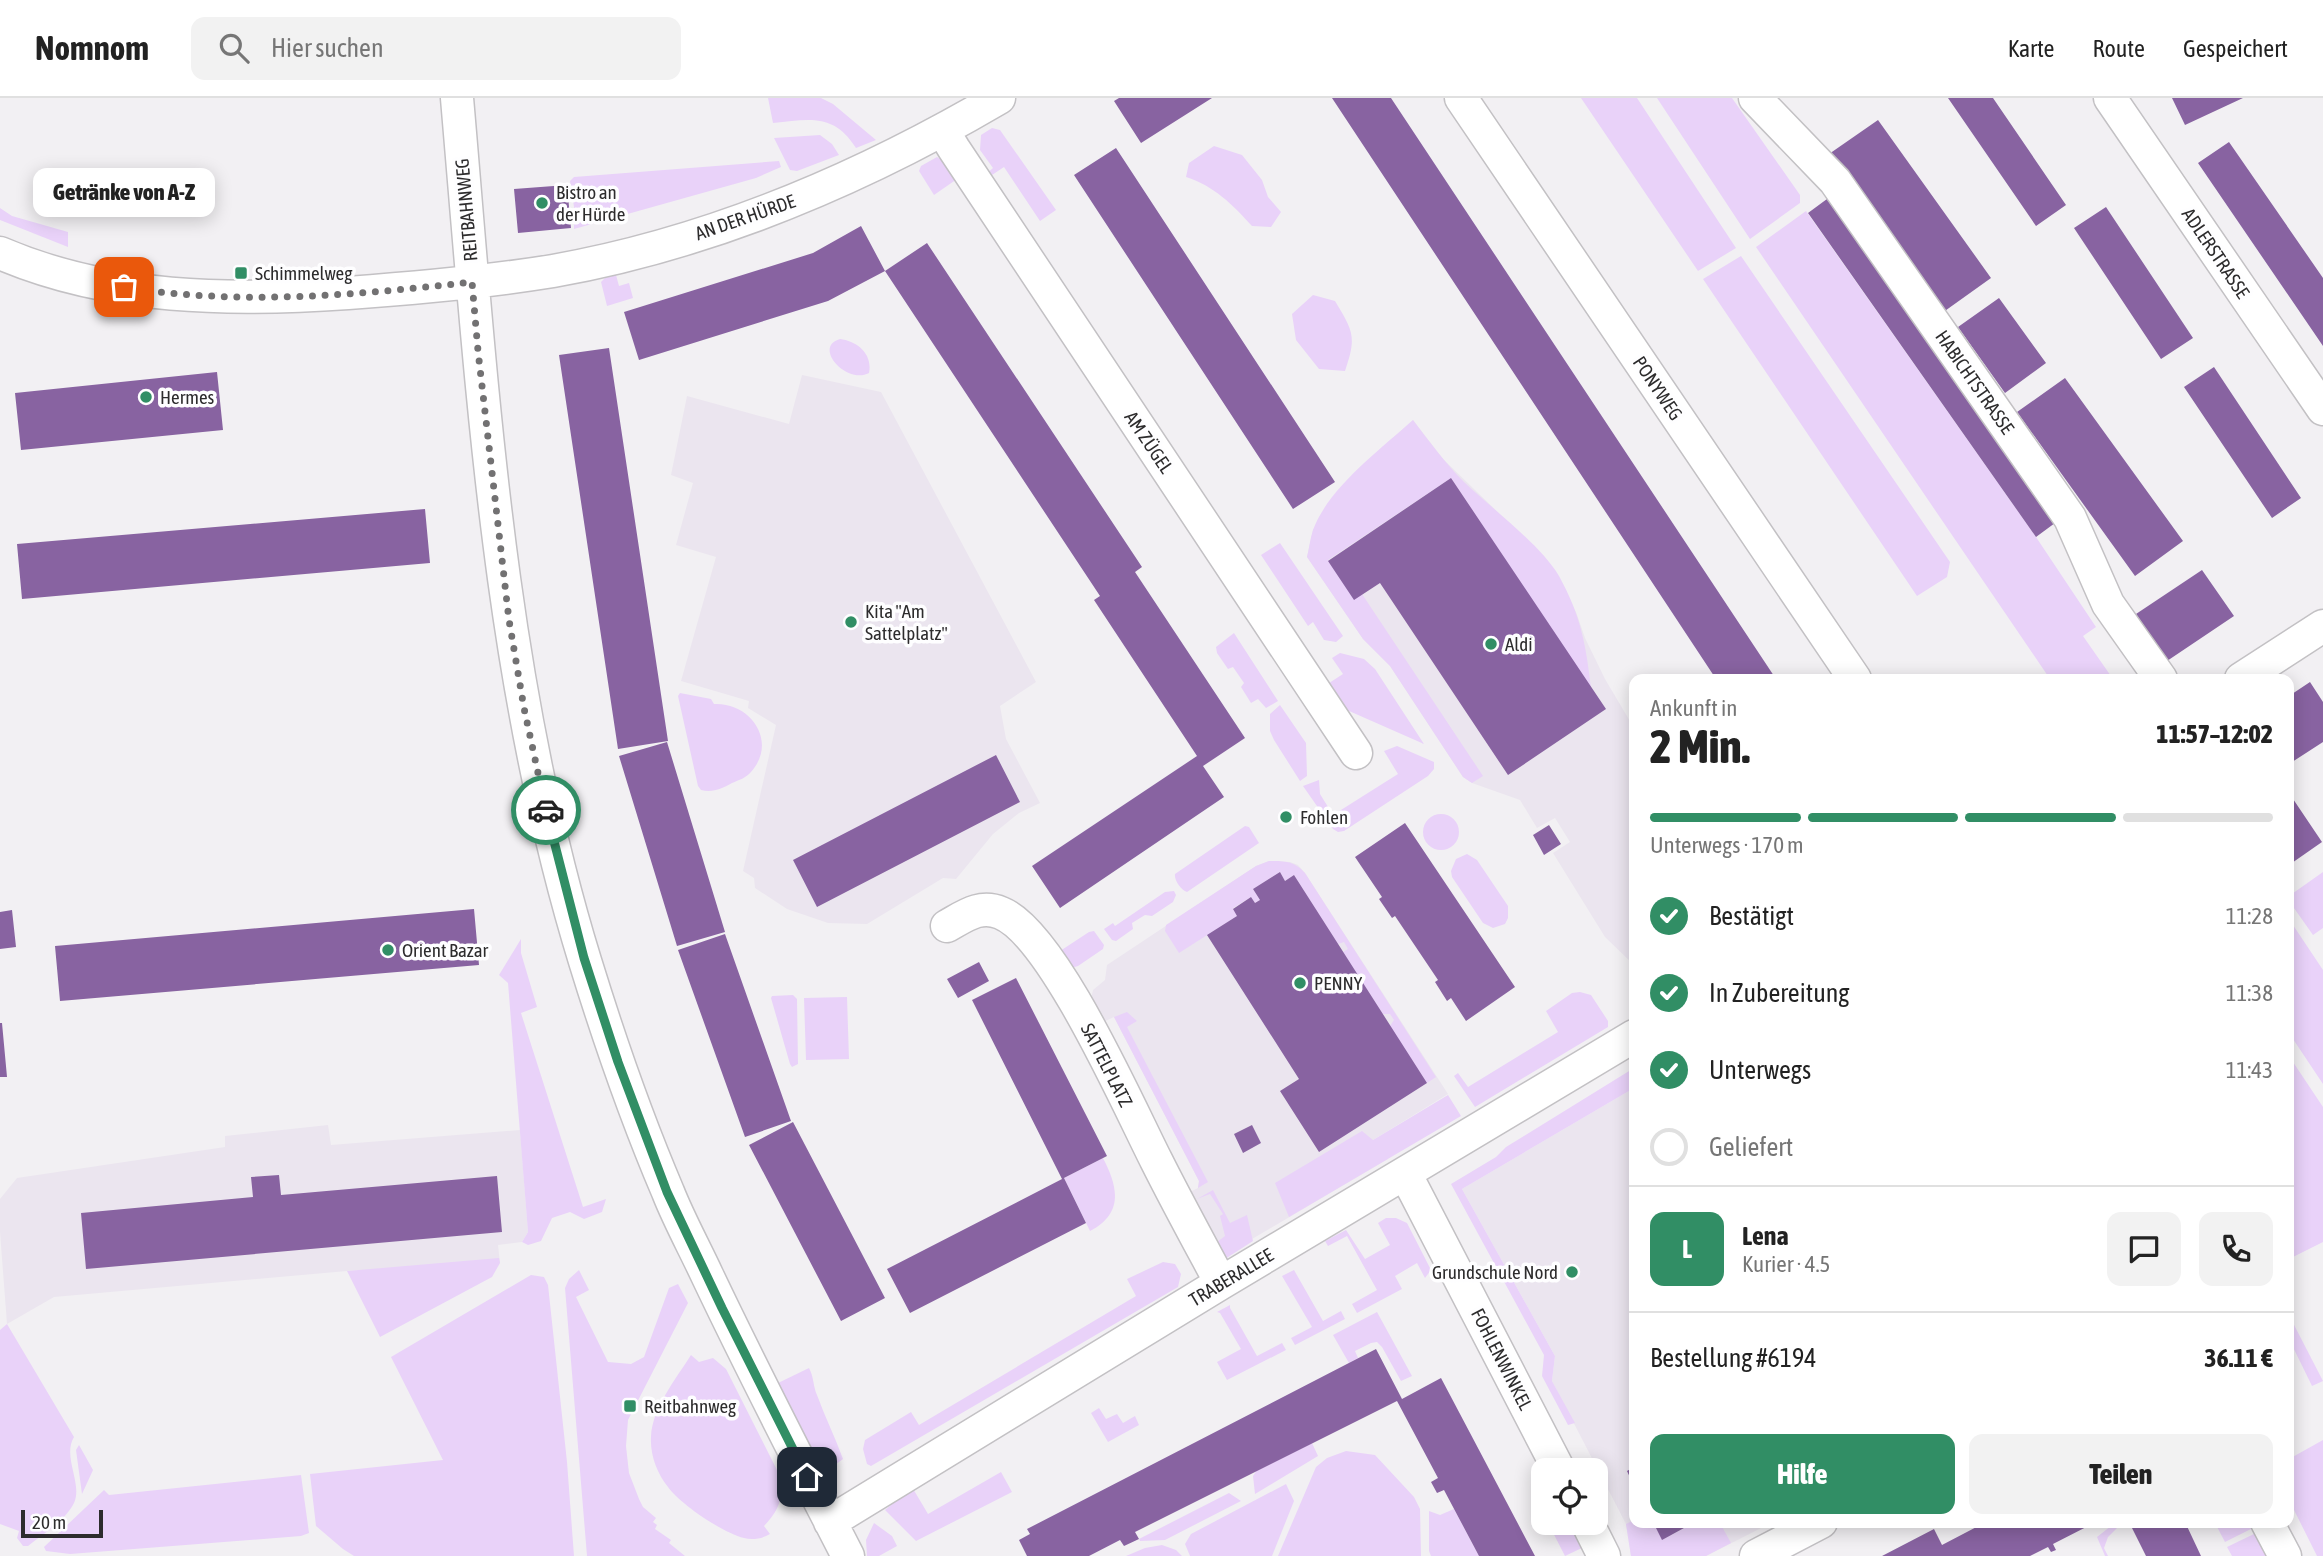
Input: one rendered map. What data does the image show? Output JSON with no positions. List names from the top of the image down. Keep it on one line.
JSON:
{"streets":{"street":["REITBAHNWEG","AN DER HÜRDE","ADLERSTRASSE","HABICHTSTRASSE","PONYWEG","AM ZÜGEL","SATTELPLATZ","TRABERALLEE","FOHLENWINKEL"]},"crossings":[["REITBAHNWEG","AN DER HÜRDE"],["REITBAHNWEG","TRABERALLEE"],["AN DER HÜRDE","AM ZÜGEL"],["SATTELPLATZ","TRABERALLEE"],["TRABERALLEE","FOHLENWINKEL"]],"places":{"other":["Bistro an der Hürde","Getränke von A-Z","Hermes","Kita \"Am Sattelplatz\"","Aldi","Fohlen","Orient Bazar","PENNY","Grundschule Nord"],"transit":["Schimmelweg","Reitbahnweg"]},"scale_bar":"20 m","page":{"header":"Nomnom","search":"Hier suchen","nav":["Karte","Route","Gespeichert"],"bubble":"Getränke von A-Z","heading":["2 Min.","Ankunft in","11:57–12:02"],"panel":["Lena","Kurier · 4.5","Bestellung #6194","36.11 €"],"bar":"Unterwegs · 170 m","list":[["Bestätigt","11:28"],["In Zubereitung","11:38"],["Unterwegs","11:43"],"Geliefert"],"round":"L","buttons":["Hilfe","Teilen"],"scale":"20 m"}}
